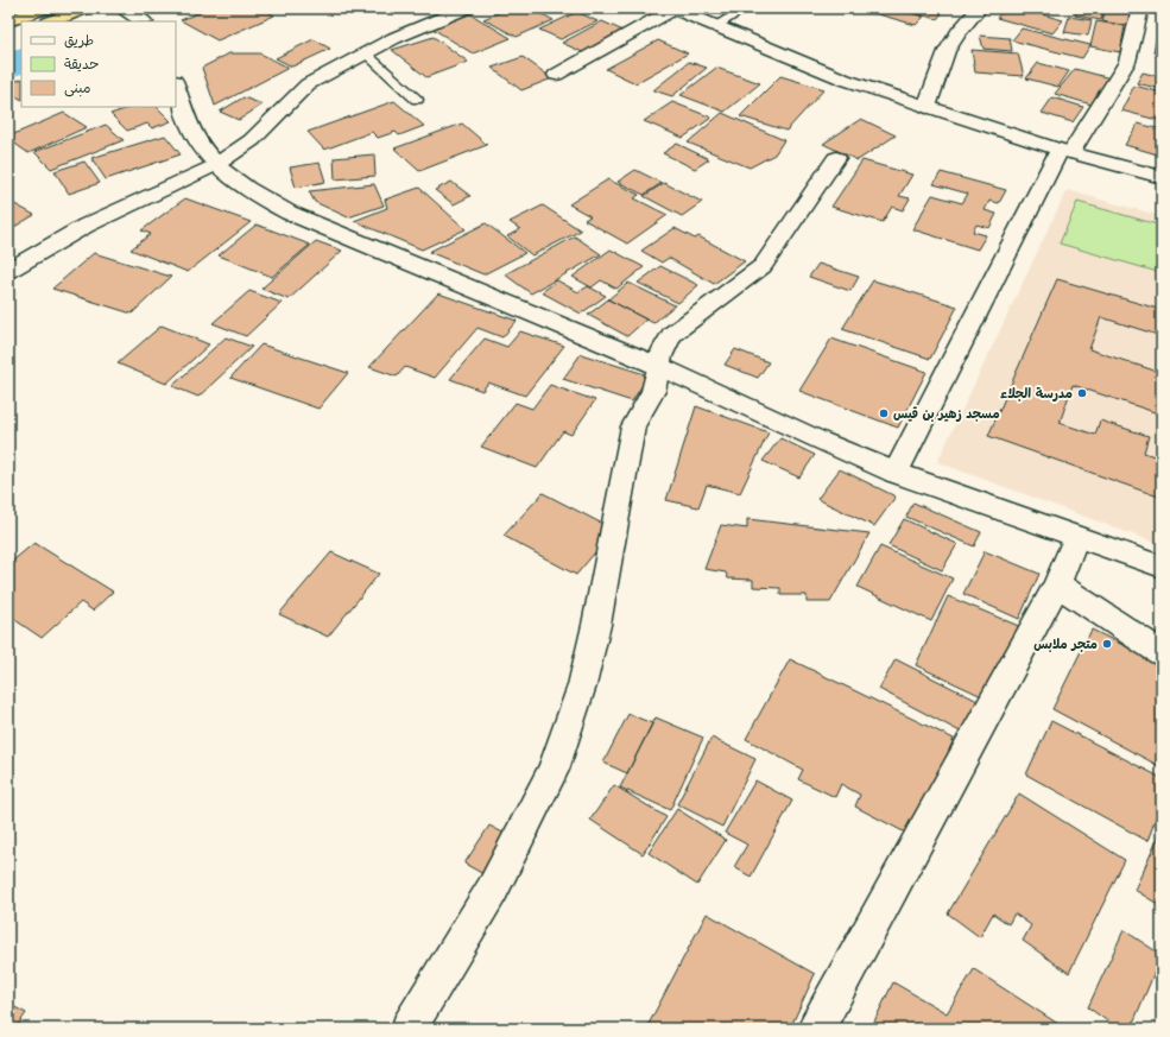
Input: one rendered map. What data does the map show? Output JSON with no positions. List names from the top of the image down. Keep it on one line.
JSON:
{"places":["مدرسة الجلاء","مسجد زهير بن قيس","متجر ملابس"],"legend":["طريق","حديقة","مبنى"]}
